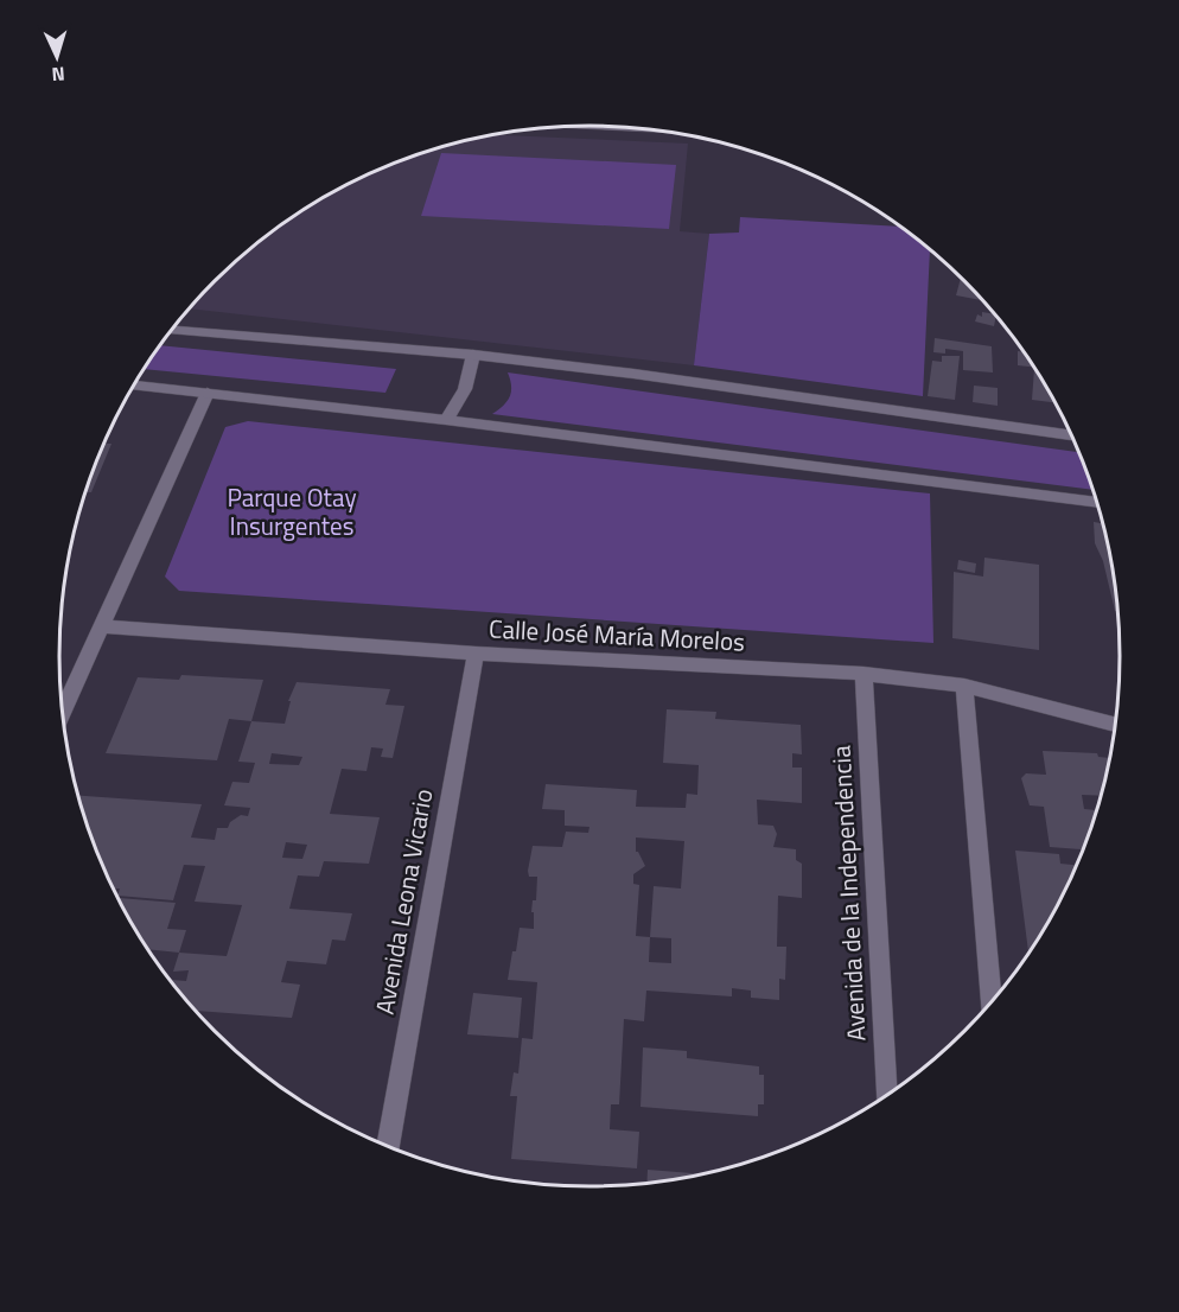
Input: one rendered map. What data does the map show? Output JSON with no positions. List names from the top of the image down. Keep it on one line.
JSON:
{"streets":{"street":["Calle José María Morelos","Avenida de la Independencia","Avenida Leona Vicario"]},"crossings":[["Calle José María Morelos","Avenida de la Independencia"],["Calle José María Morelos","Avenida Leona Vicario"]],"parks":["Parque Otay Insurgentes"],"north":"bottom"}
